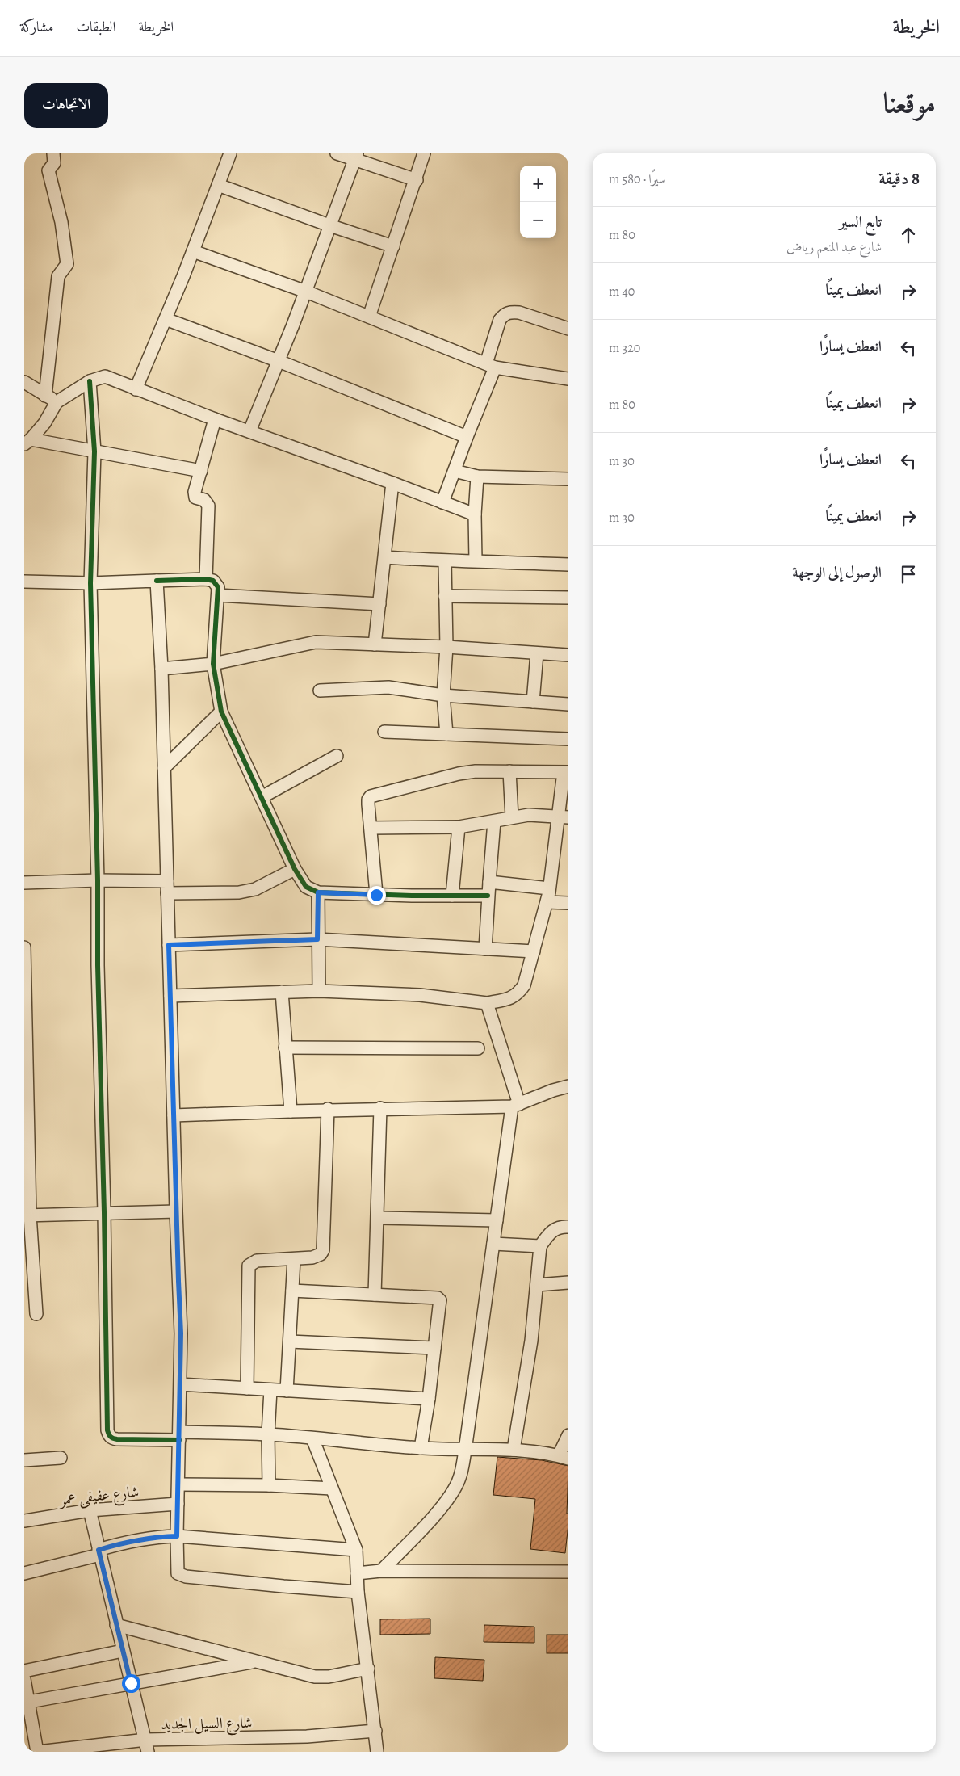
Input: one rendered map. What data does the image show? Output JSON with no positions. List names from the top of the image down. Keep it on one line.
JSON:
{"streets":{"street":["شارع عفيفى عمر","شارع السيل الجديد"]},"page":{"header":"الخريطة","nav":["الخريطة","الطبقات","مشاركة"],"title":"موقعنا","buttons":"الاتجاهات","heading":["8 دقيقة","سيرًا · 580 m"],"map_buttons":["+","−"],"list":[["تابع السير","شارع عبد المنعم رياض","80 m"],["انعطف يمينًا","40 m"],["انعطف يسارًا","320 m"],["انعطف يمينًا","80 m"],["انعطف يسارًا","30 m"],["انعطف يمينًا","30 m"],"الوصول إلى الوجهة"]}}
